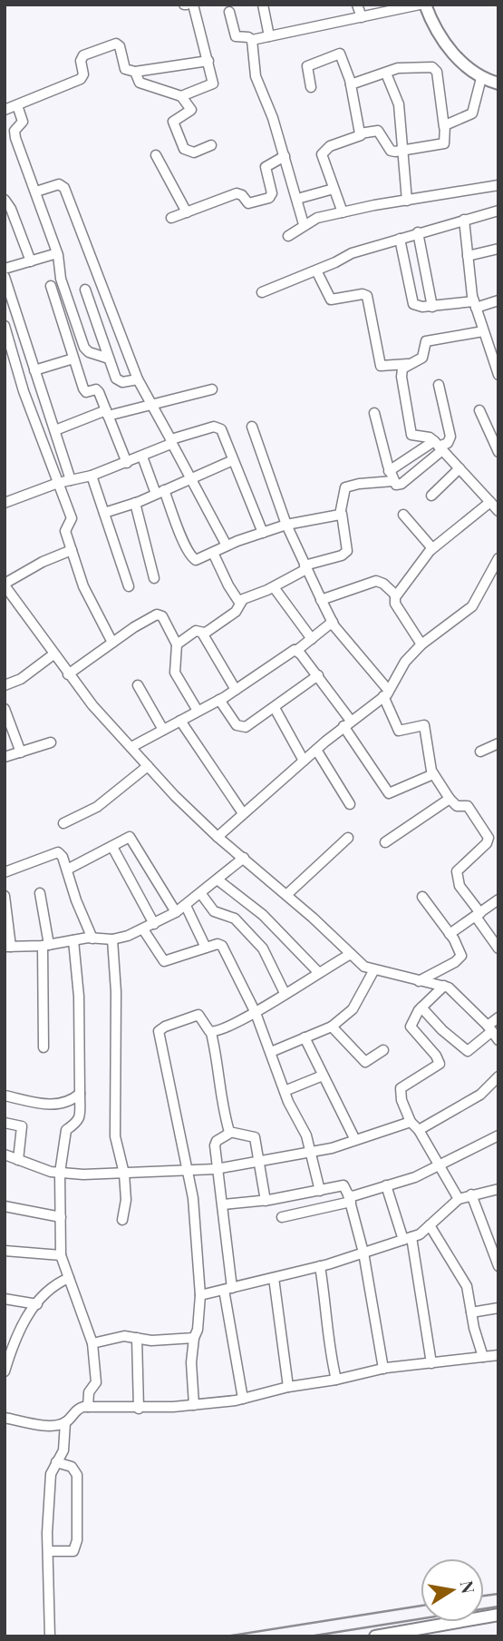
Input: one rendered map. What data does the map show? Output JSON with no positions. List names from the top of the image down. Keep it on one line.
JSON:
{"north":"right"}
